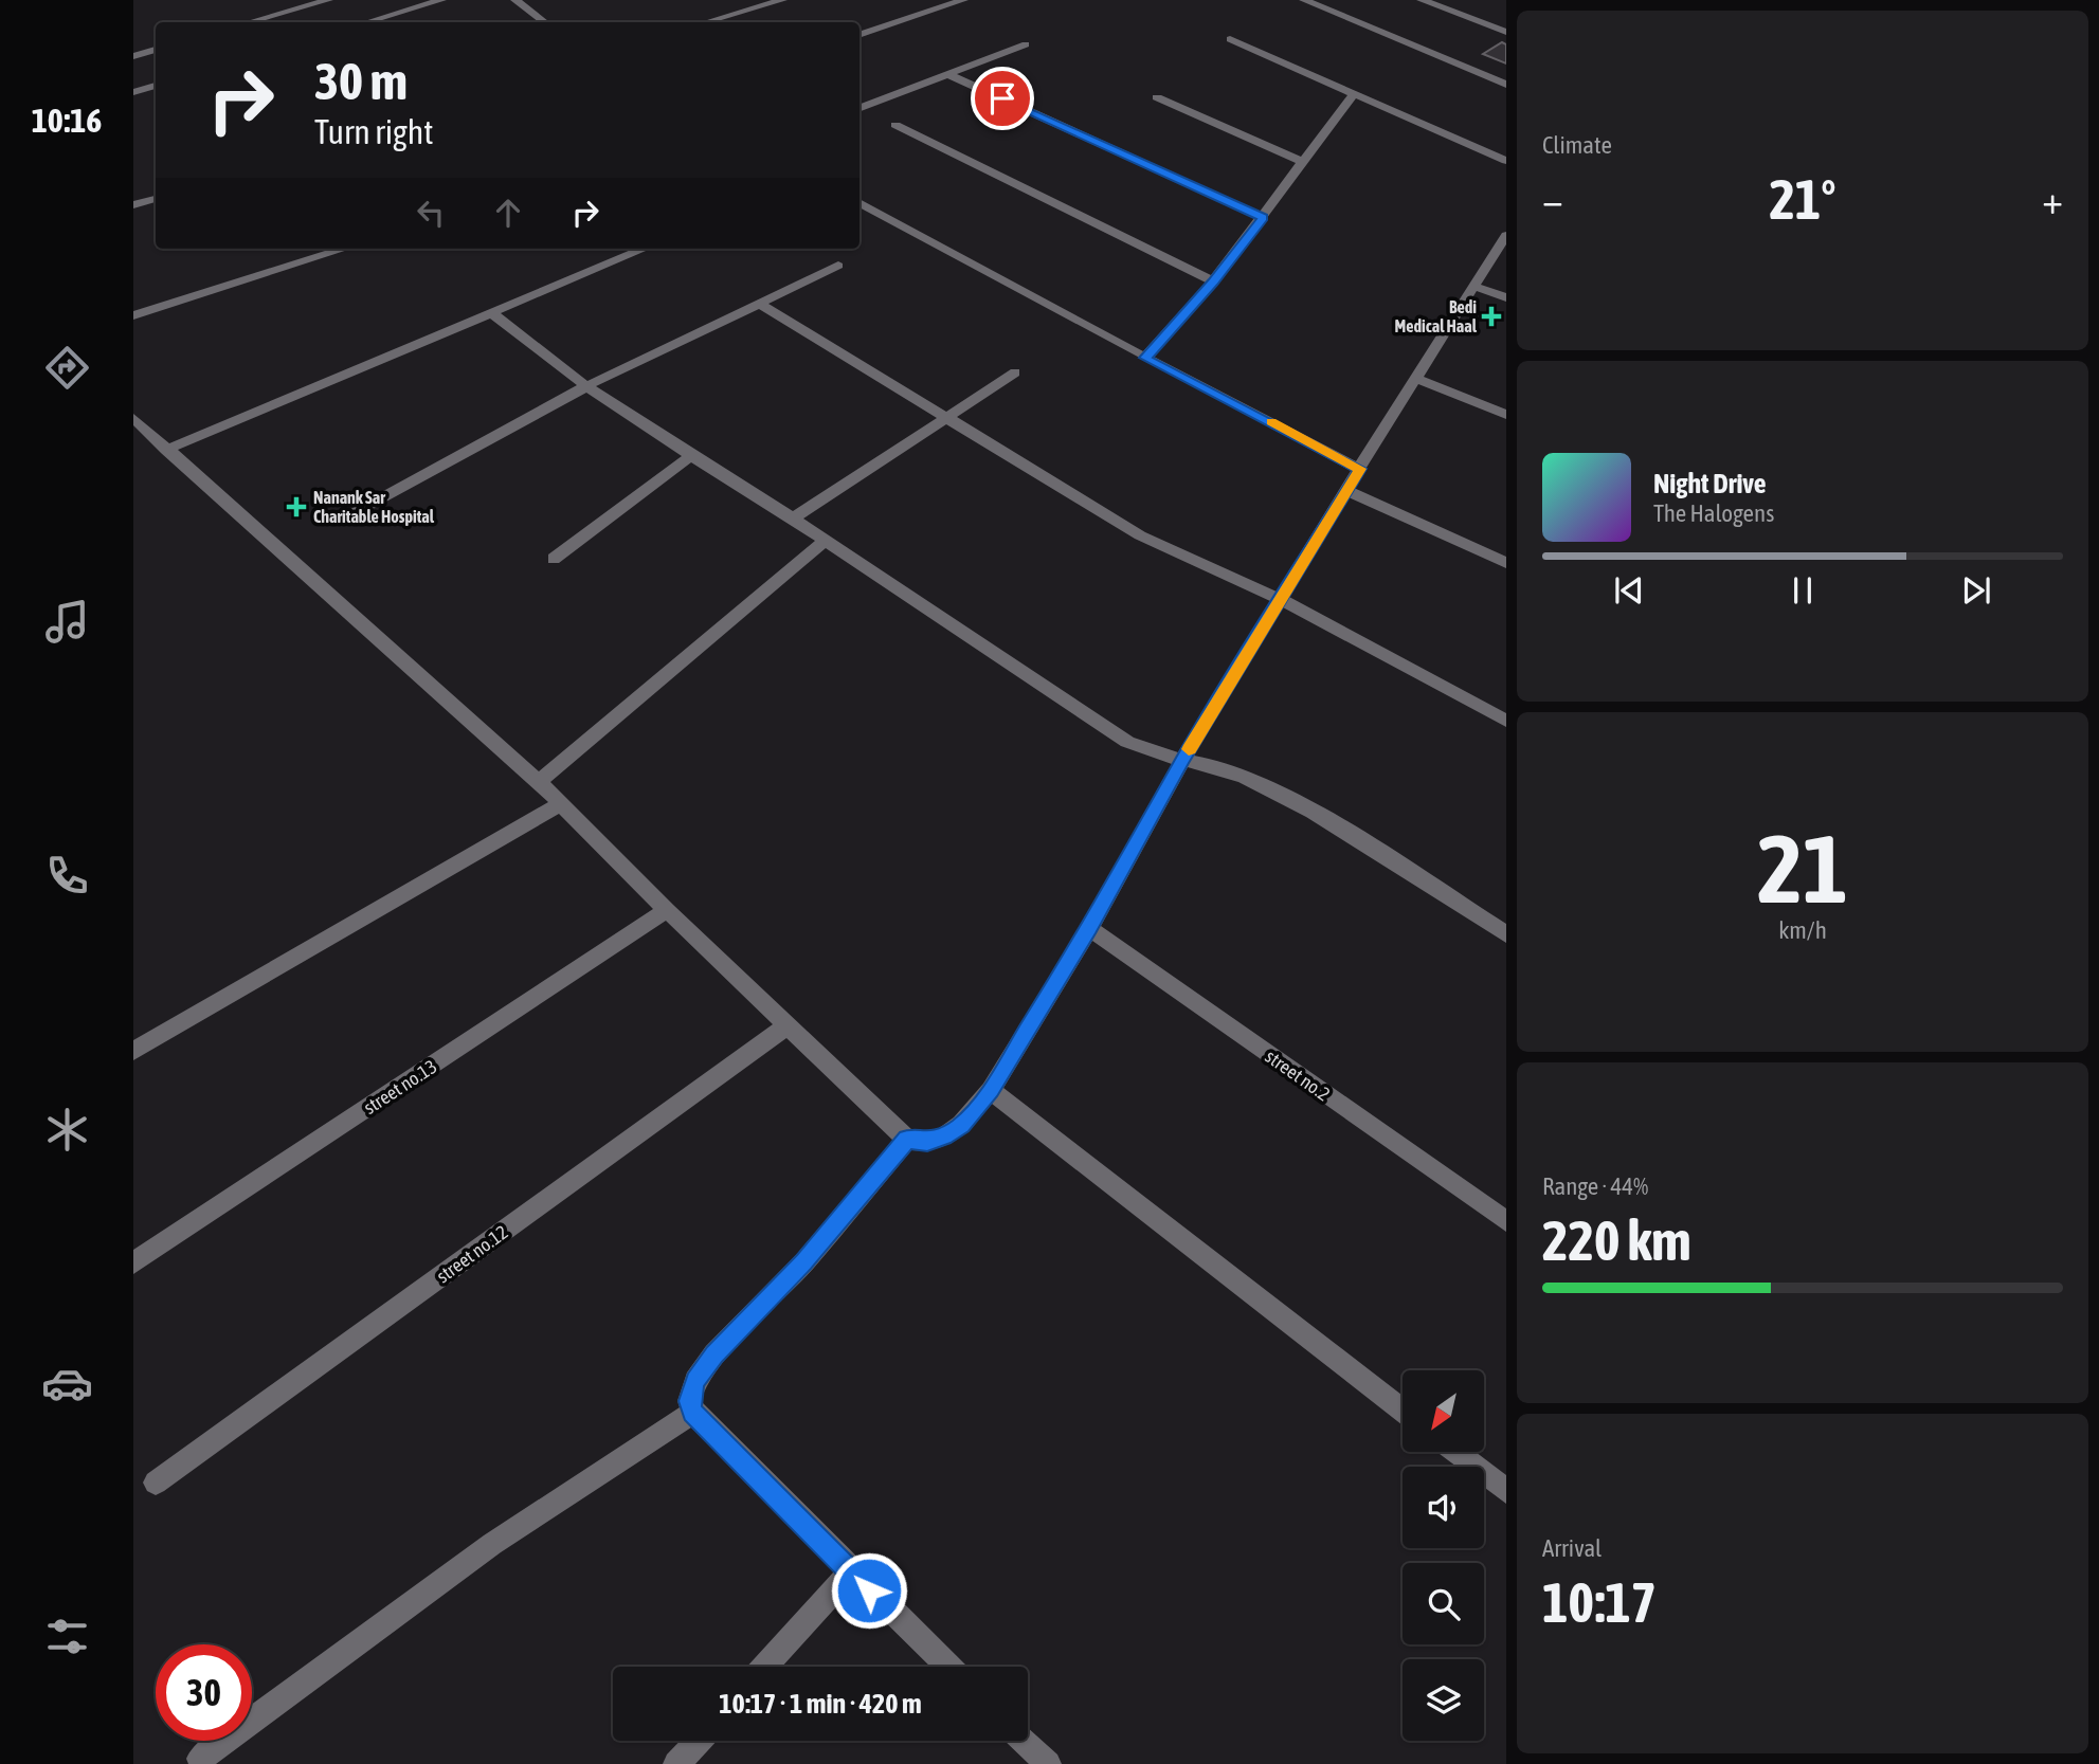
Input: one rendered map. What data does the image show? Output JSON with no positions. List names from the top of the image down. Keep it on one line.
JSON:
{"streets":{"street":["street no.2","street no.13","street no.12"]},"places":{"health":["Bedi Medical Haal","Nanank Sar Charitable Hospital"]},"north":"bottom left","page":{"tabs":"10:16","tile":["Climate",["21","km/h"],["Range · 44%","220 km"],["Arrival","10:17"]],"turn":["30 m","Turn right"],"heat":["−","21°","+"],"song":["Night Drive","The Halogens"],"limit":"30","trip":"10:17 · 1 min · 420 m"}}
